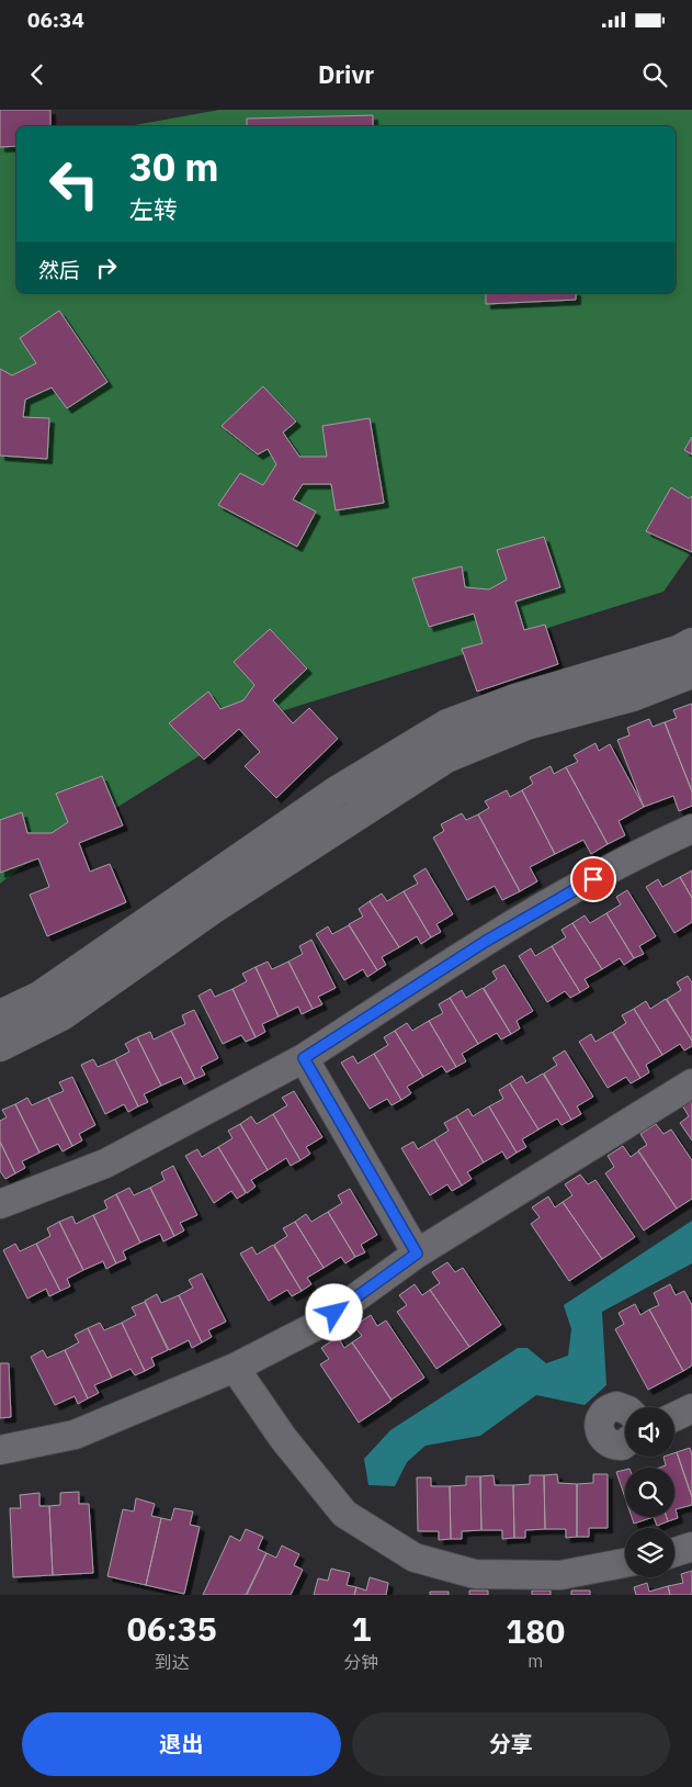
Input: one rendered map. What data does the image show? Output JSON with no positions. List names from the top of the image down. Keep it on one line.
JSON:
{"page":{"status":"06:34","header":"Drivr","turn":["30 m","左转"],"then":"然后","eta":["06:35","到达","1","分钟","180","m"],"buttons":["退出","分享"]}}
